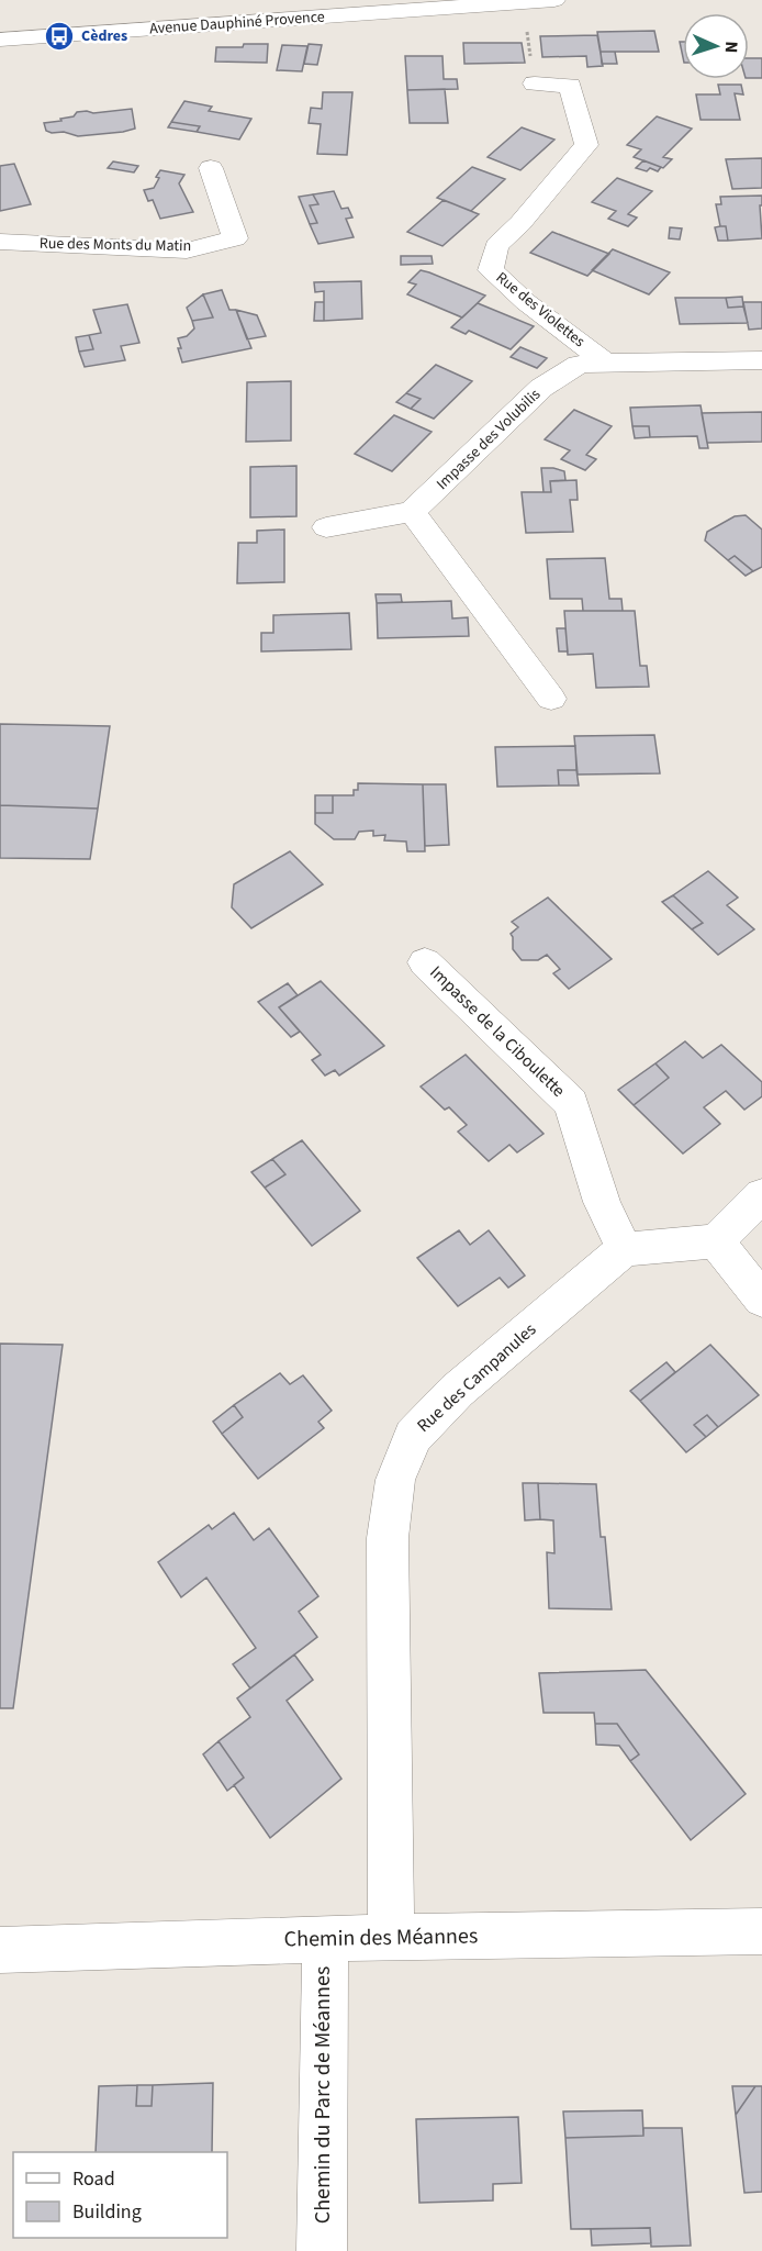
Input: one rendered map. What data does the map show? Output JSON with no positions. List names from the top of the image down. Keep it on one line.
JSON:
{"streets":{"street":["Avenue Dauphiné Provence","Rue des Monts du Matin","Rue des Violettes","Impasse des Volubilis","Impasse de la Ciboulette","Rue des Campanules","Chemin des Méannes","Chemin du Parc de Méannes"]},"crossings":[["Rue des Violettes","Impasse des Volubilis"],["Impasse de la Ciboulette","Rue des Campanules"],["Rue des Campanules","Chemin des Méannes"],["Chemin des Méannes","Chemin du Parc de Méannes"]],"places":{"bus stop":["Cèdres"]},"legend":["Road","Building"],"north":"right"}
